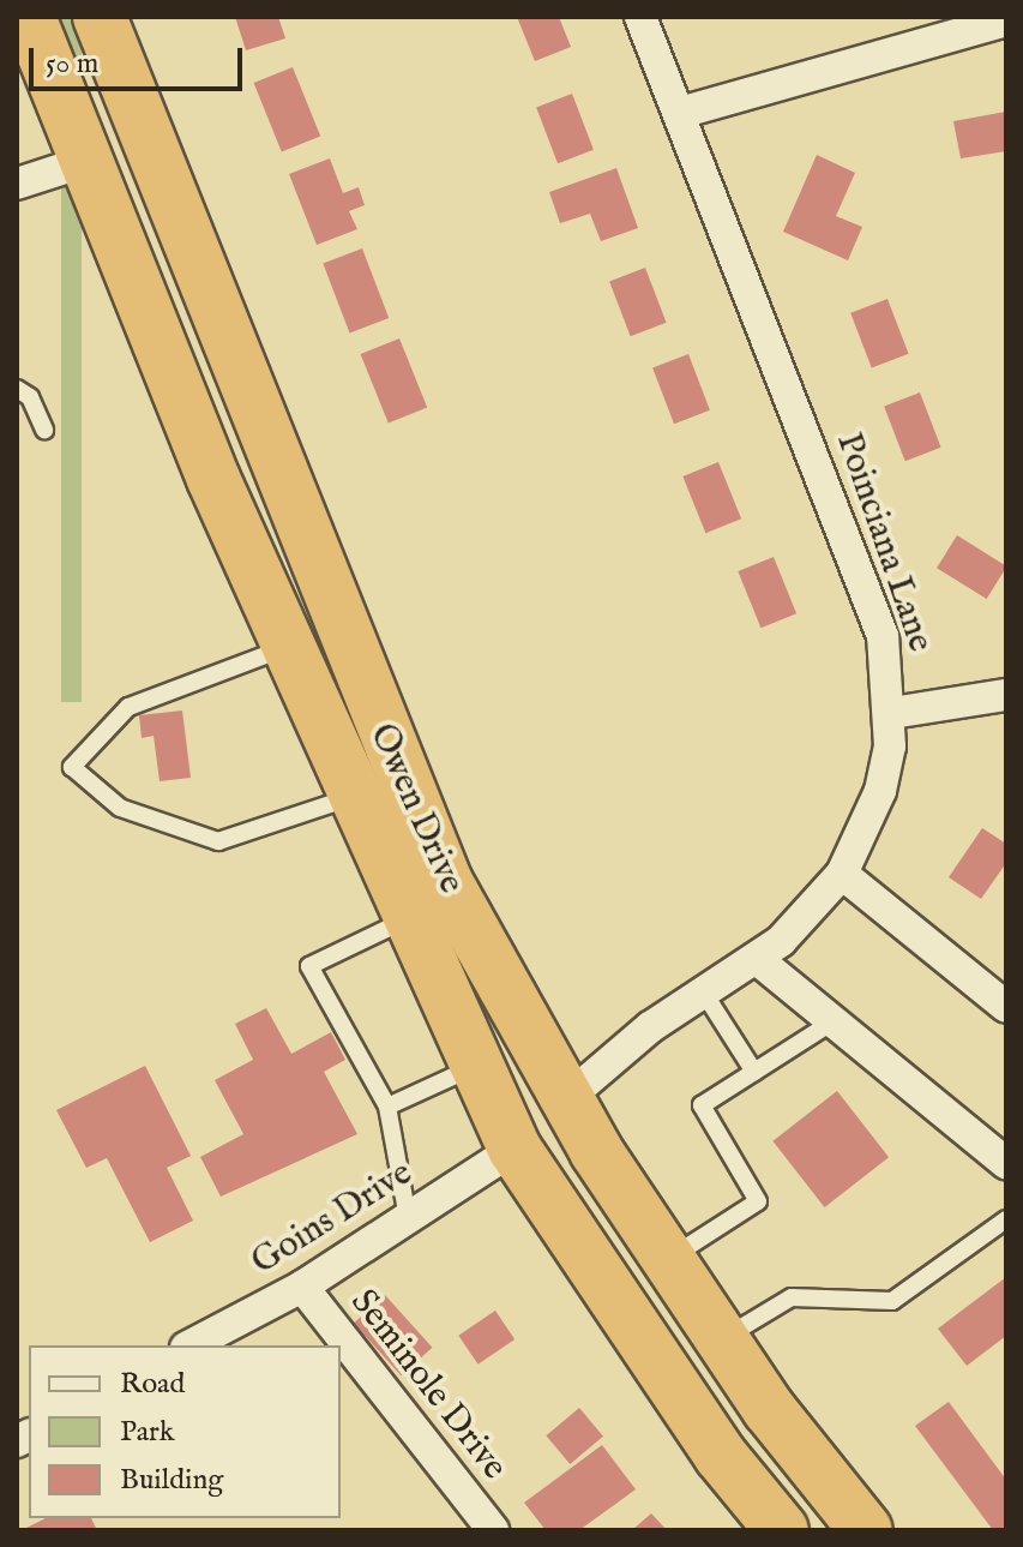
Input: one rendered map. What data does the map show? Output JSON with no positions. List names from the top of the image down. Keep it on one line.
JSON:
{"streets":{"highway":["Owen Drive"],"street":["Poinciana Lane","Goins Drive","Seminole Drive"]},"crossings":[["Poinciana Lane","Owen Drive"],["Owen Drive","Goins Drive"],["Goins Drive","Seminole Drive"]],"legend":["Road","Park","Building"],"scale_bar":"50 m"}
